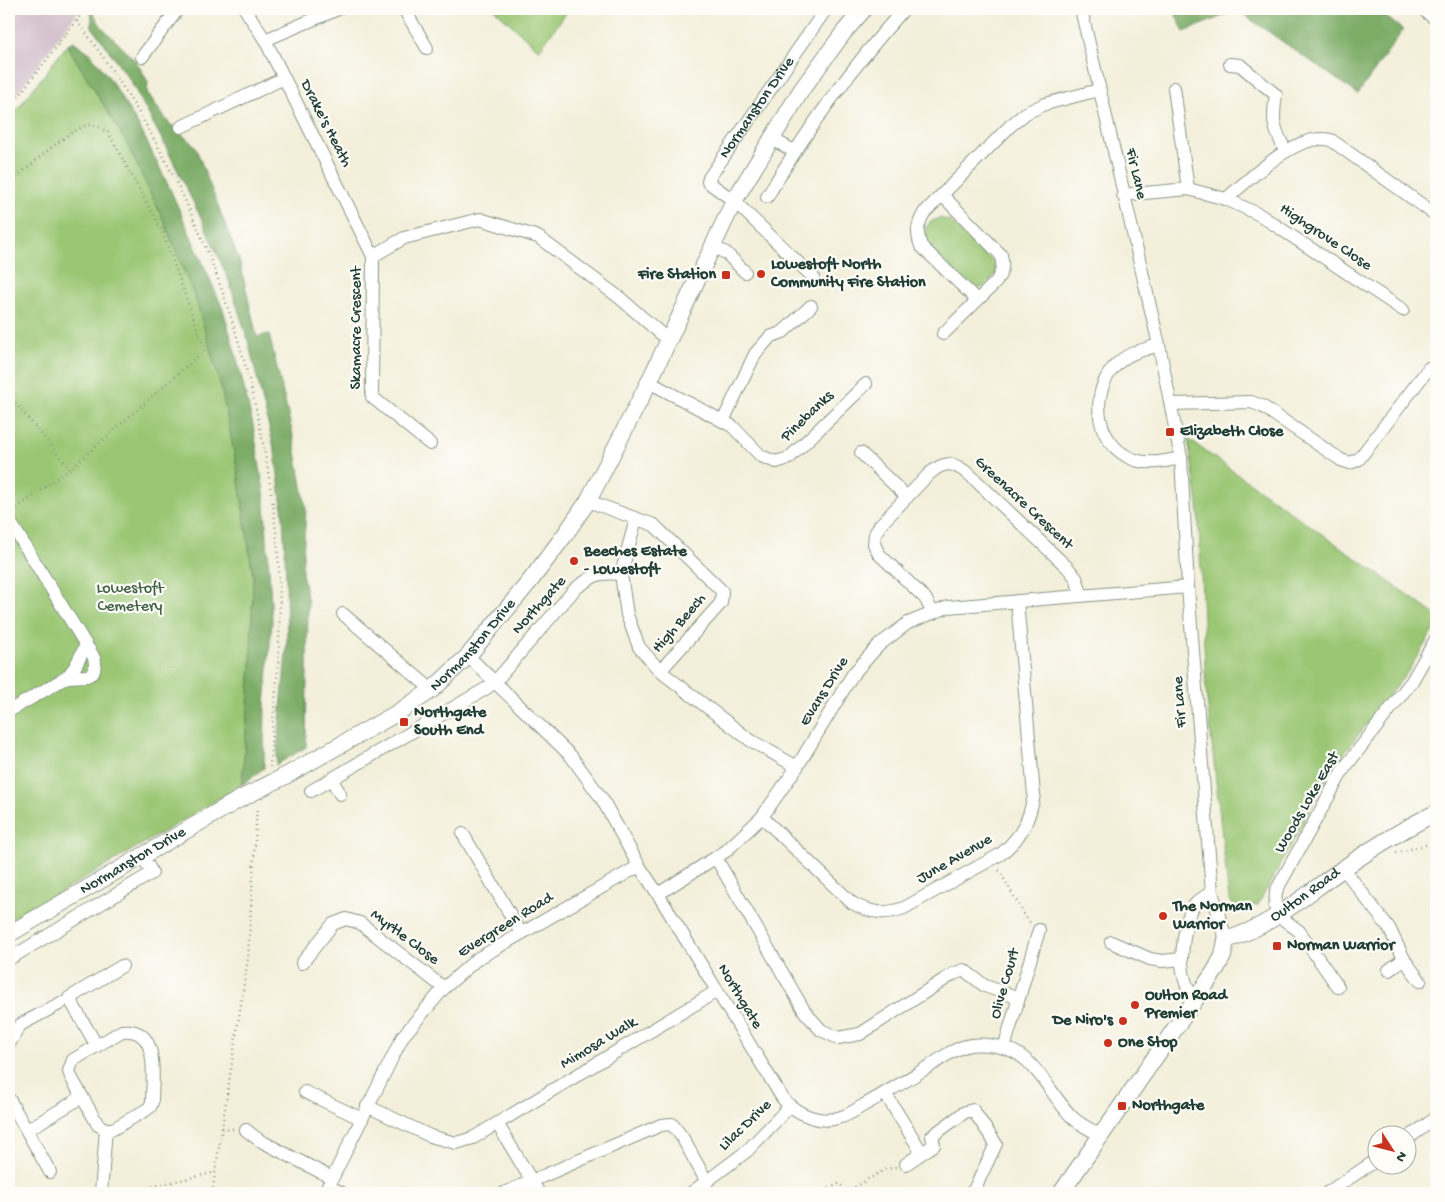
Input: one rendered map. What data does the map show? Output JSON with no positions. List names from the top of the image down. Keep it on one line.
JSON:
{"streets":{"main road":["Normanston Drive","Oulton Road"],"street":["Drake's Heath","Fir Lane","Highgrove Close","Skamacre Crescent","Pinebanks","Greenacre Crescent","Northgate","High Beech","Evans Drive","Woods Loke East","June Avenue","Evergreen Road","Myrtle Close","Olive Court","Mimosa Walk","Lilac Drive"]},"crossings":[["Normanston Drive","Skamacre Crescent"],["Normanston Drive","Pinebanks"],["Normanston Drive","Northgate"],["Normanston Drive","High Beech"],["Drake's Heath","Skamacre Crescent"],["Fir Lane","Highgrove Close"],["Fir Lane","Evans Drive"],["Fir Lane","Oulton Road"],["Greenacre Crescent","Evans Drive"],["Northgate","High Beech"],["Northgate","Evans Drive"],["Northgate","Evergreen Road"],["Northgate","Olive Court"],["Northgate","Mimosa Walk"],["Northgate","Lilac Drive"],["High Beech","Evans Drive"],["Evans Drive","June Avenue"],["Woods Loke East","Oulton Road"],["Evergreen Road","Myrtle Close"],["Evergreen Road","Mimosa Walk"]],"parks":["Lowestoft Cemetery"],"places":{"other":["Lowestoft North Community Fire Station","Beeches Estate - Lowestoft","The Norman Warrior","Oulton Road Premier","De Niro's","One Stop"],"transit":["Fire Station","Elizabeth Close","Northgate South End","Norman Warrior","Northgate"]},"north":"bottom right"}
